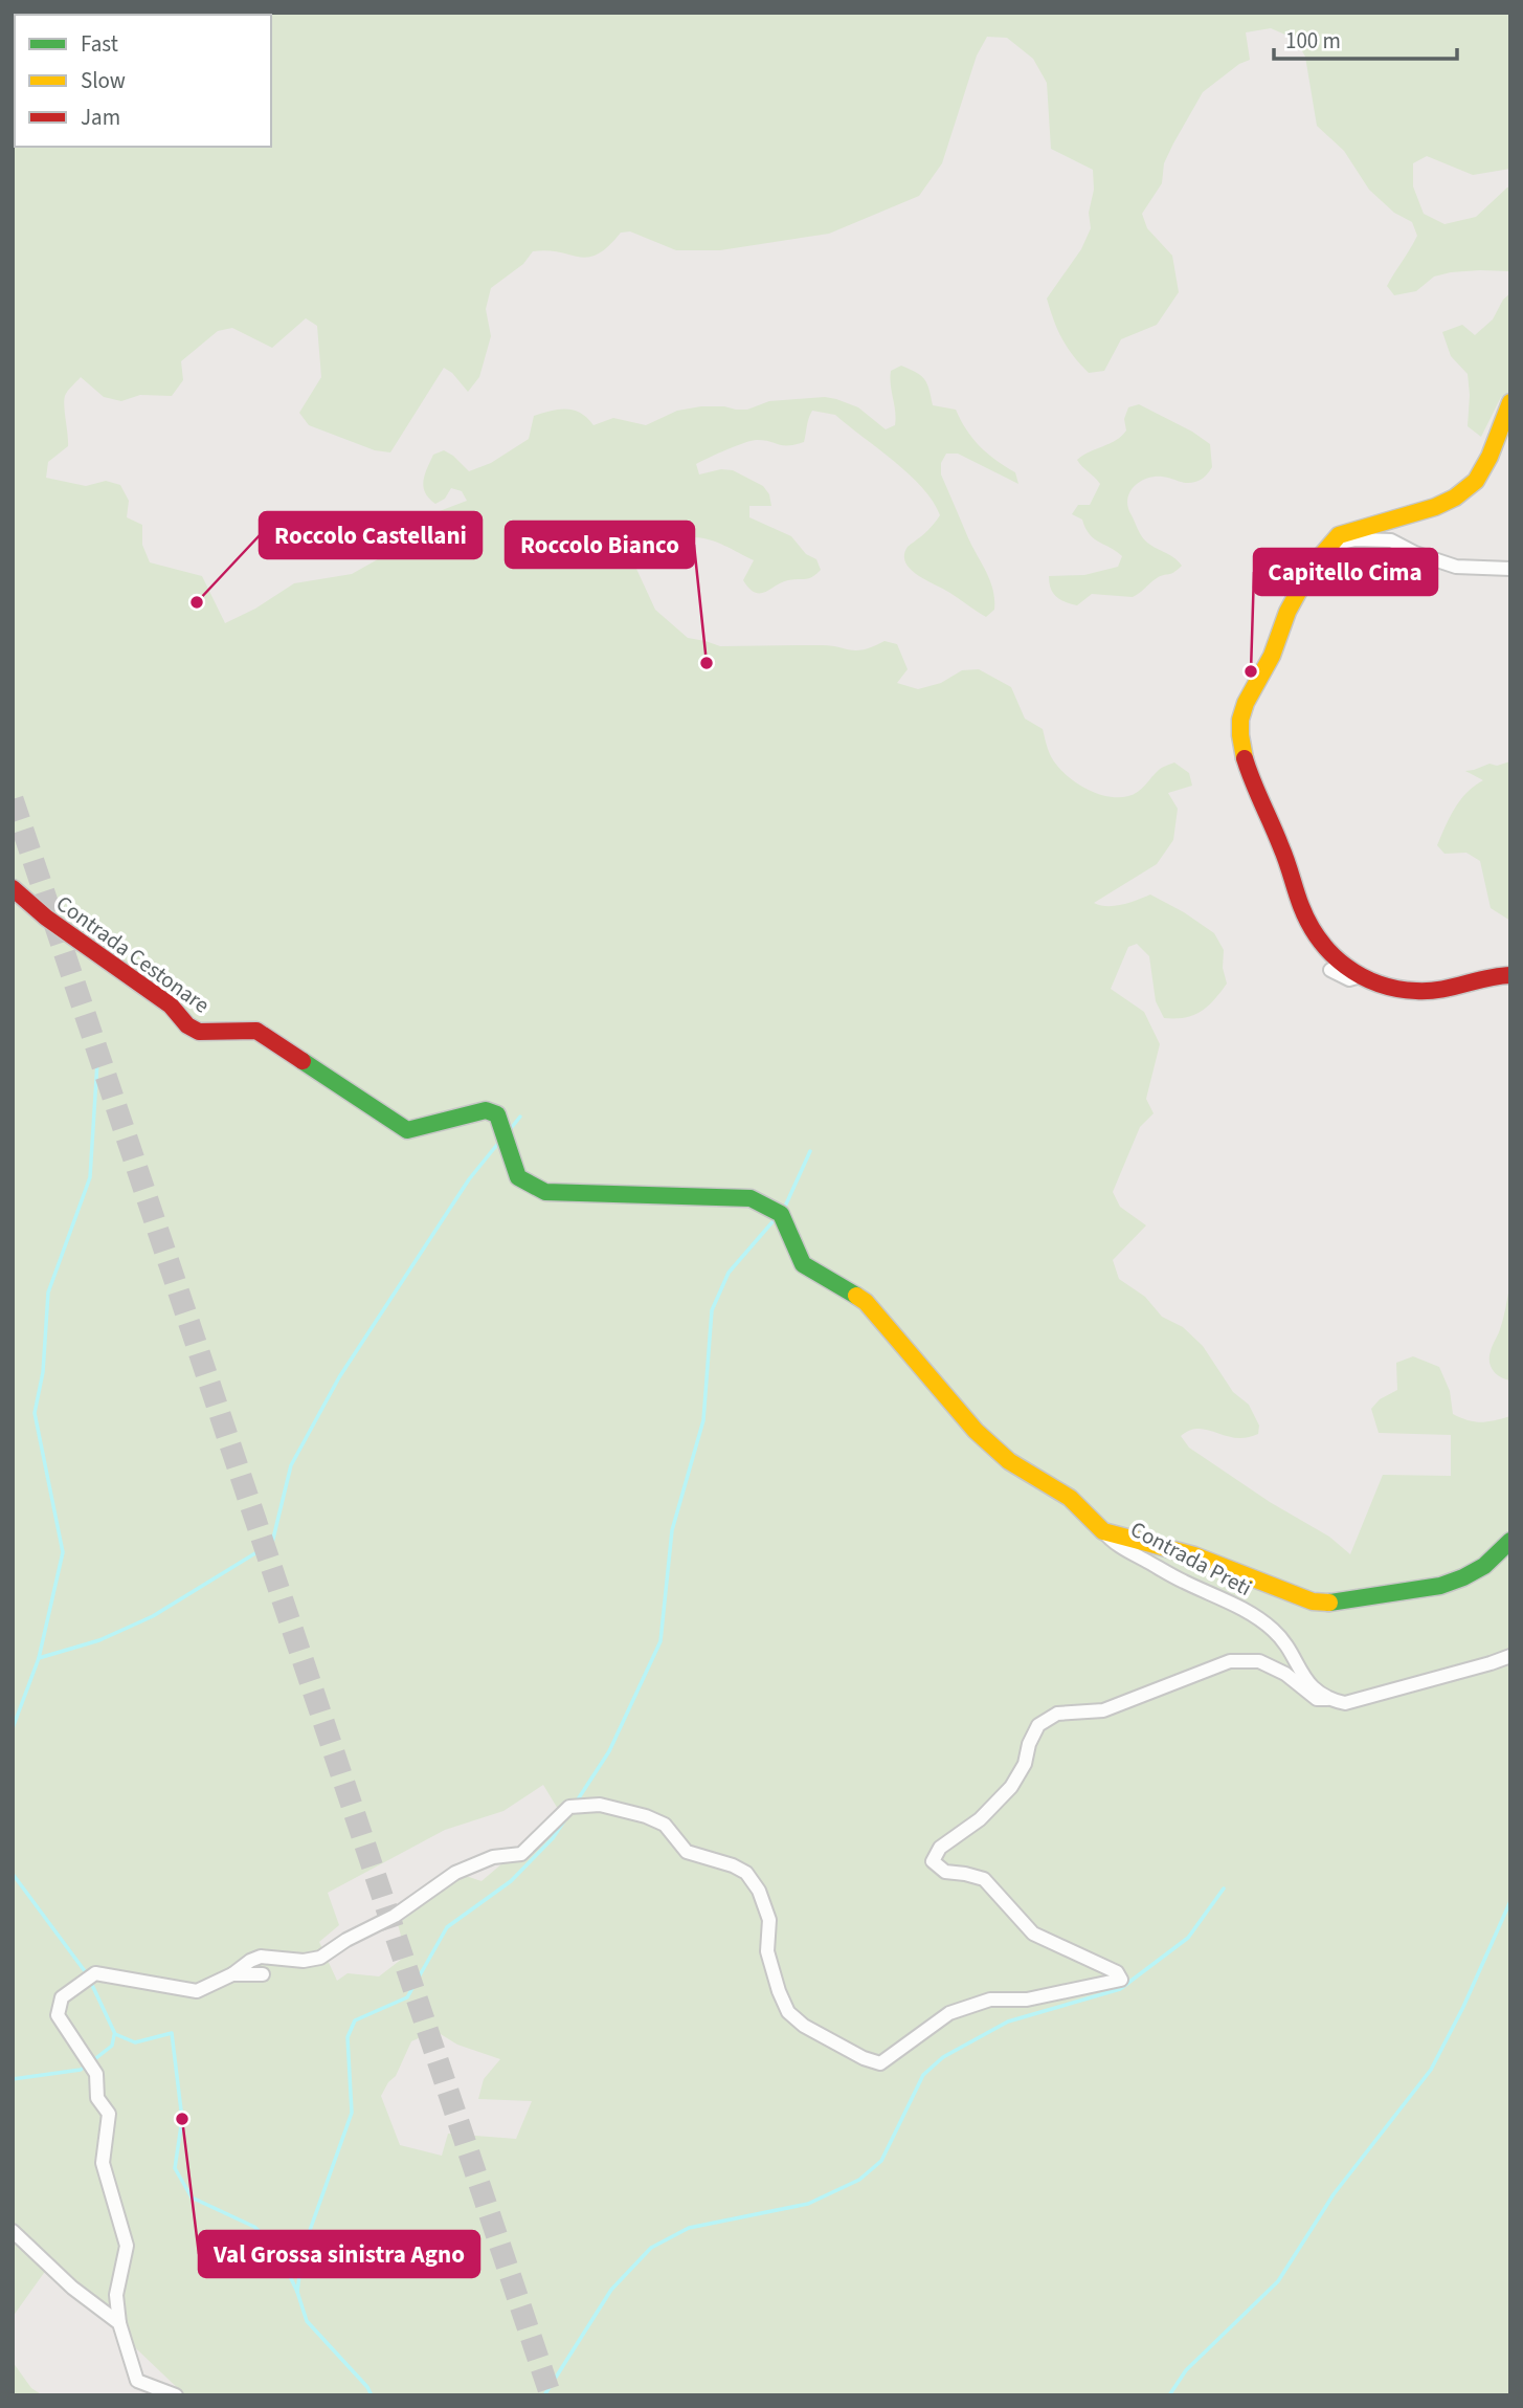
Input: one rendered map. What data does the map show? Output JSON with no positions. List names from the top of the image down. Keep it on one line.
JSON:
{"streets":{"street":["Contrada Cestonare","Contrada Preti"]},"crossings":[["Contrada Cestonare","Contrada Preti"]],"places":["Roccolo Castellani","Roccolo Bianco","Capitello Cima","Val Grossa sinistra Agno"],"legend":["Fast","Slow","Jam"],"scale_bar":"100 m"}
